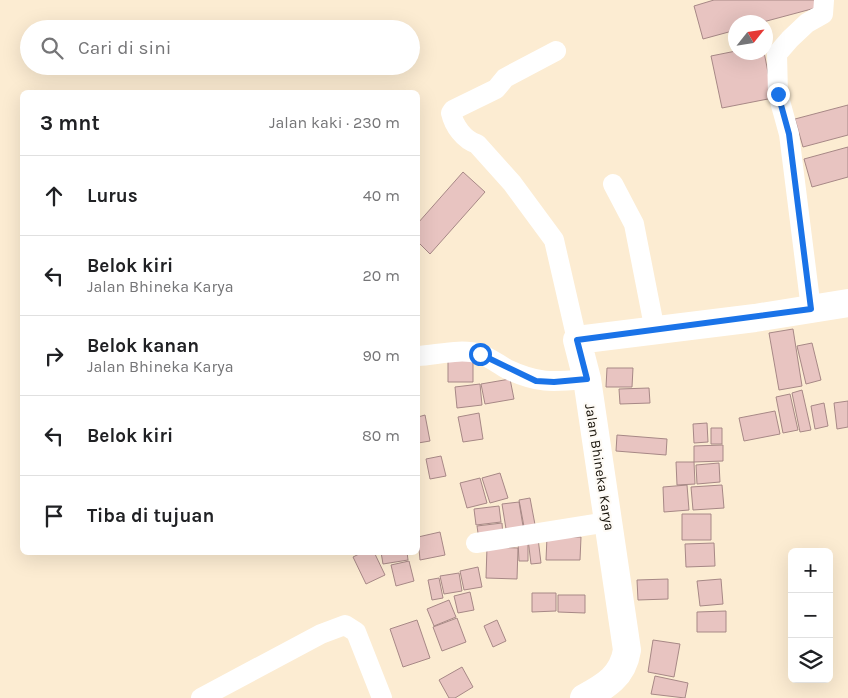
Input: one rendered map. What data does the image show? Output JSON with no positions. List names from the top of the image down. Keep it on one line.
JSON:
{"streets":{"street":["Jalan Bhineka Karya"]},"north":"top right","page":{"search":"Cari di sini","heading":["3 mnt","Jalan kaki · 230 m"],"list":[["Lurus","40 m"],["Belok kiri","Jalan Bhineka Karya","20 m"],["Belok kanan","Jalan Bhineka Karya","90 m"],["Belok kiri","80 m"],"Tiba di tujuan"],"map_buttons":["+","−"]}}
